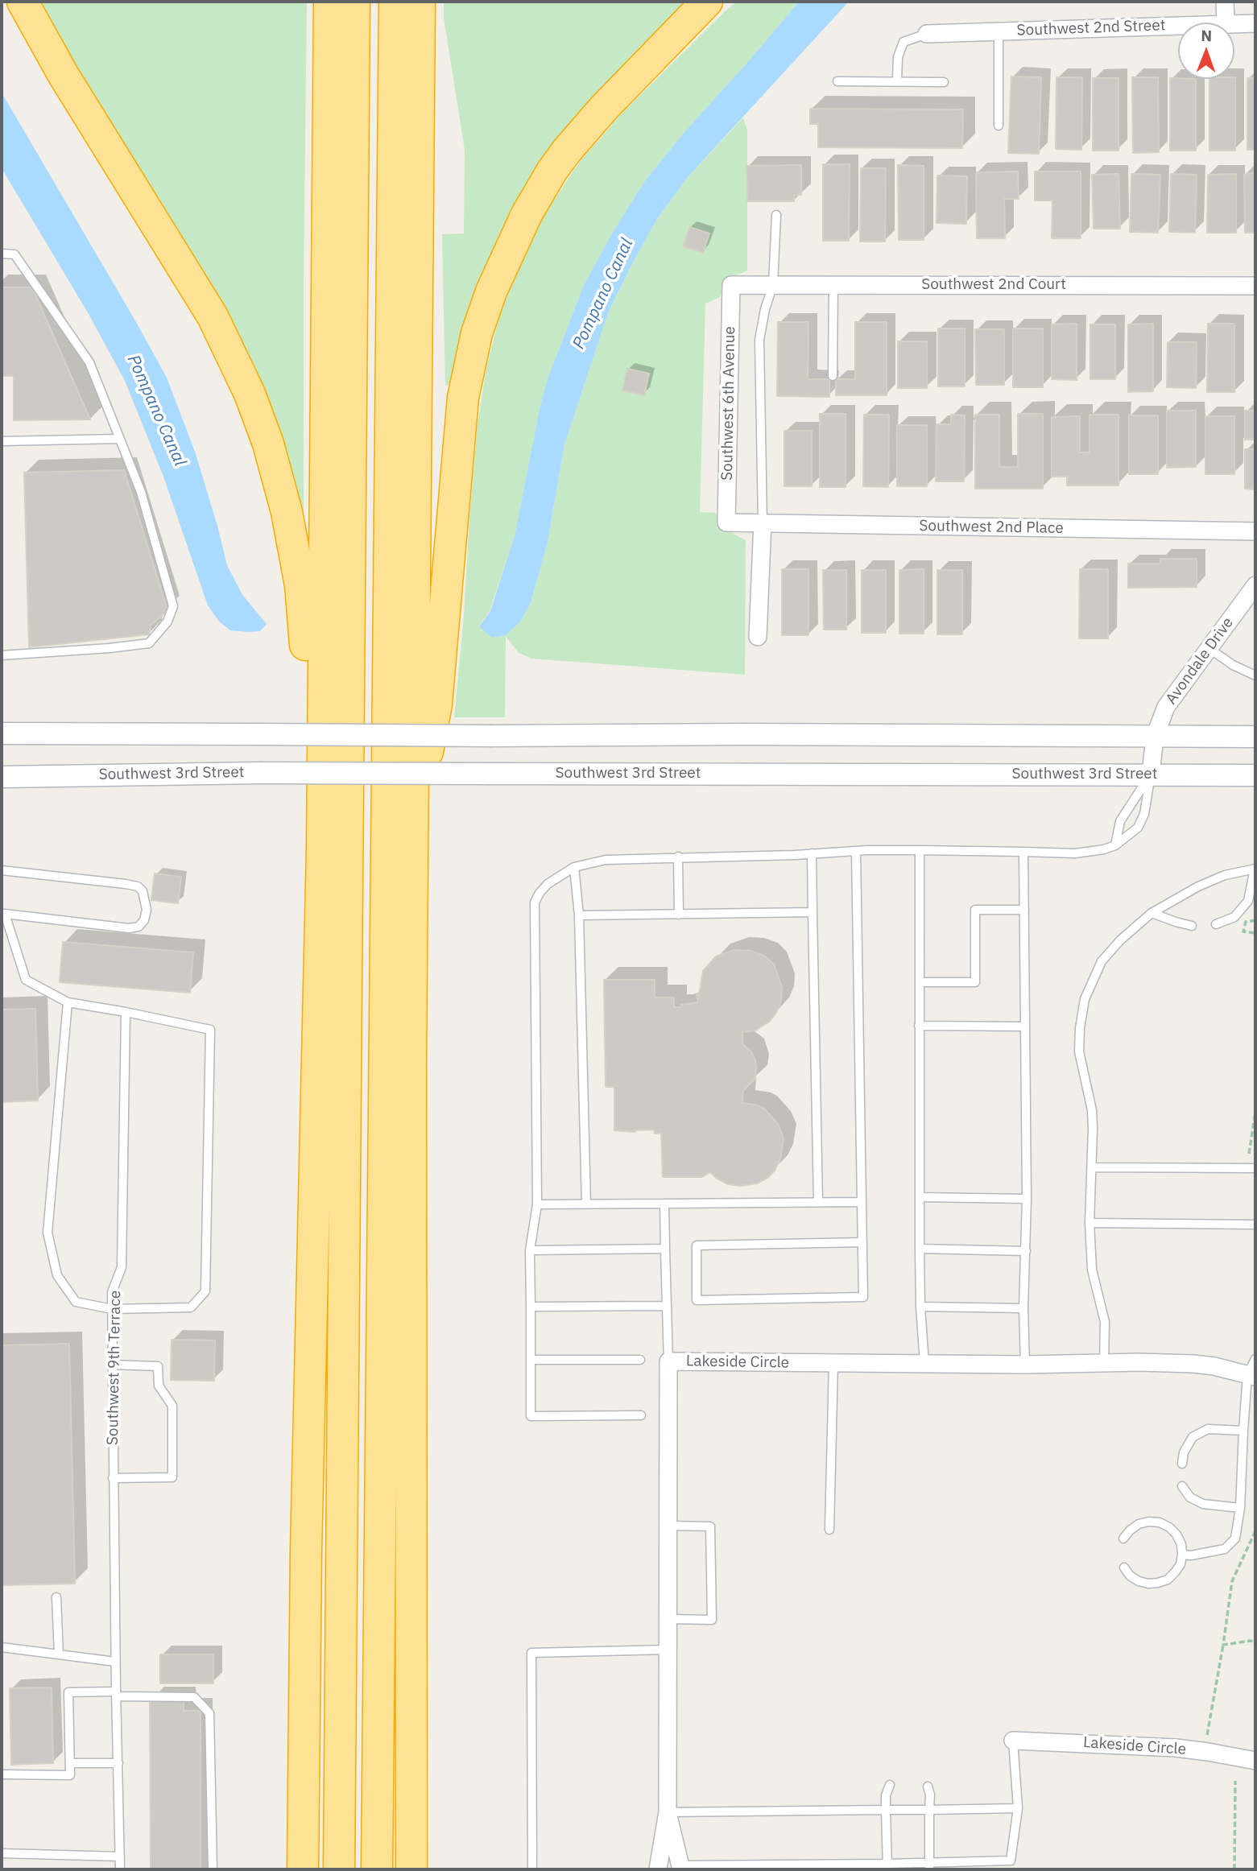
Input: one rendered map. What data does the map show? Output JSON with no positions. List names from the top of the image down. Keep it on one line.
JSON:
{"streets":{"street":["Southwest 2nd Street","Southwest 2nd Court","Southwest 6th Avenue","Southwest 2nd Place","Avondale Drive","Southwest 3rd Street","Lakeside Circle"],"lane":["Southwest 9th Terrace"]},"crossings":[["Southwest 2nd Court","Southwest 6th Avenue"],["Southwest 6th Avenue","Southwest 2nd Place"],["Avondale Drive","Southwest 3rd Street"]],"water":["Pompano Canal"],"north":"top"}
